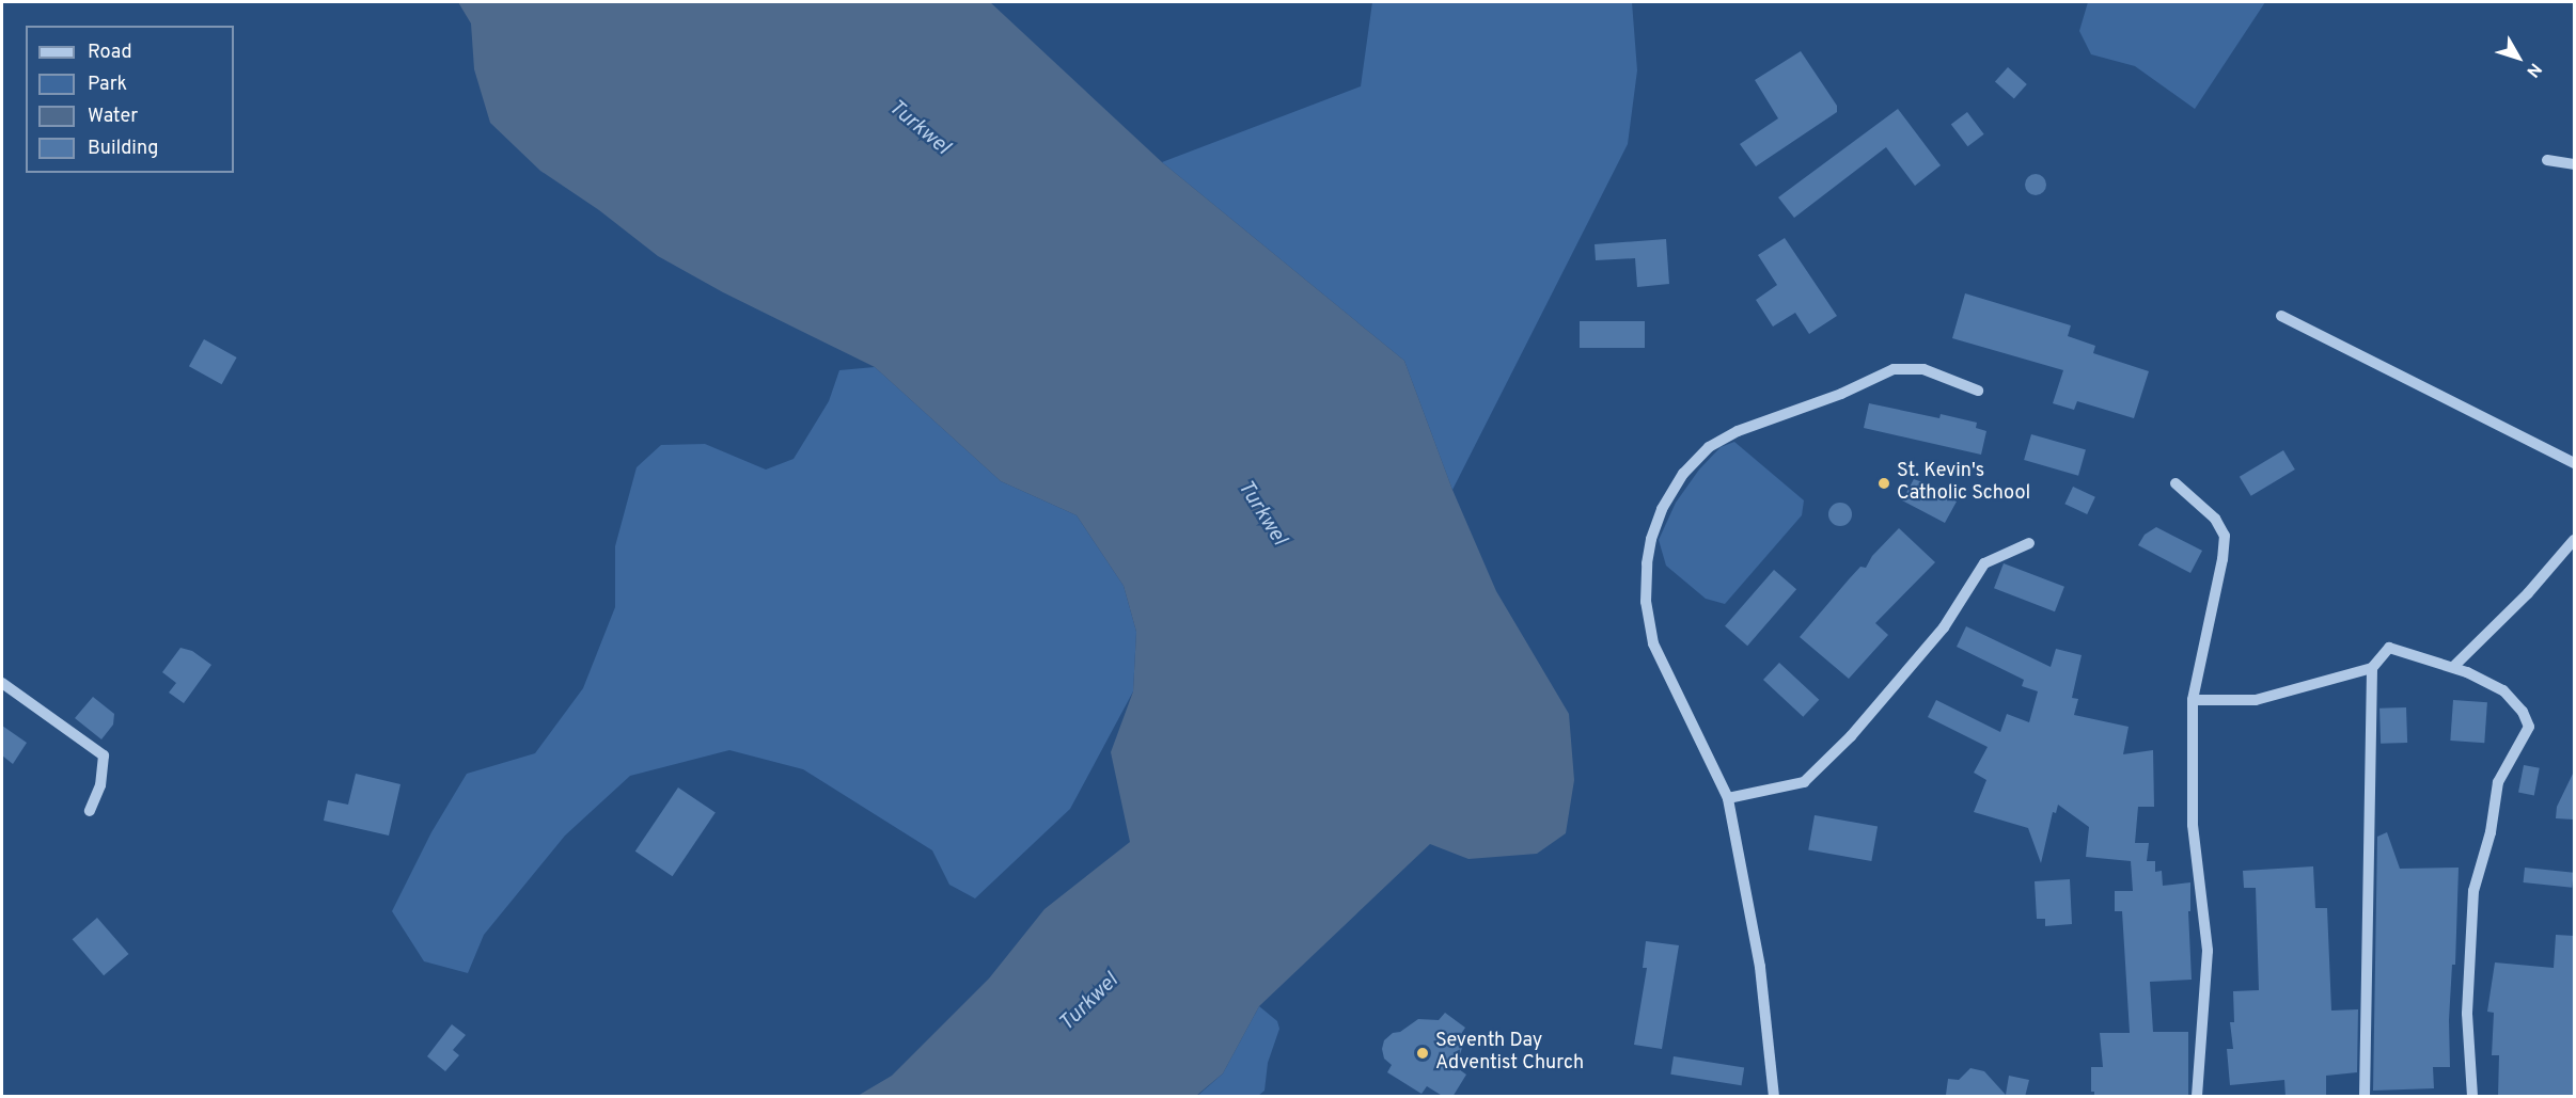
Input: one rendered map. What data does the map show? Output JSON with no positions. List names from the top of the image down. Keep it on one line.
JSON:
{"water":["Turkwel"],"places":["St. Kevin's Catholic School","Seventh Day Adventist Church"],"legend":["Road","Park","Water","Building"],"north":"bottom right"}
